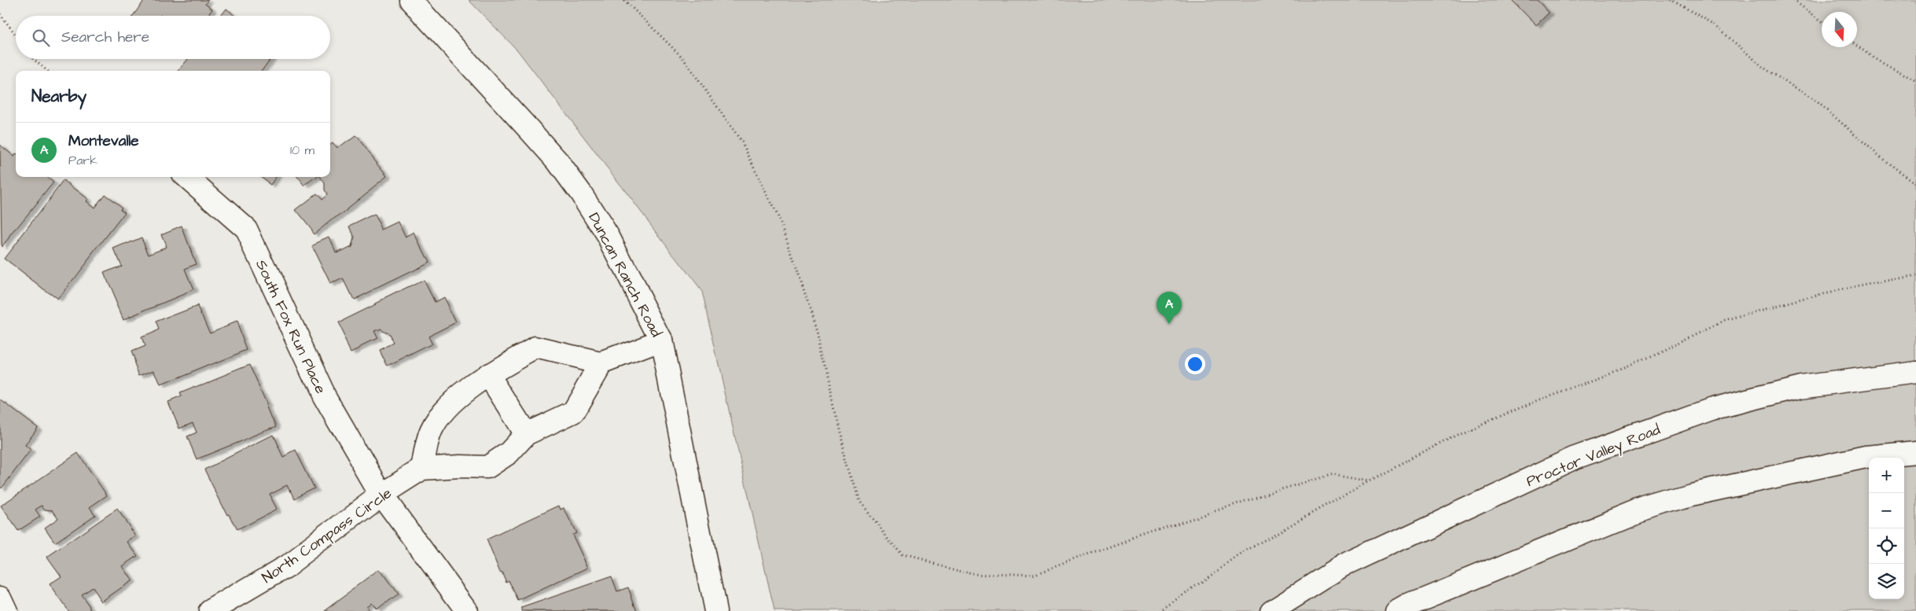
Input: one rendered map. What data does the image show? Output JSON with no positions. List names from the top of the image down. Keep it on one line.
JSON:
{"streets":{"street":["Duncan Ranch Road","South Fox Run Place","Proctor Valley Road","North Compass Circle"]},"crossings":[["South Fox Run Place","North Compass Circle"]],"north":"bottom","page":{"search":"Search here","heading":"Nearby","list":[{"mark":"A","name":"Montevalle","note":"Park","value":"10 m"}],"pins":"A","map_buttons":["+","−"]}}
